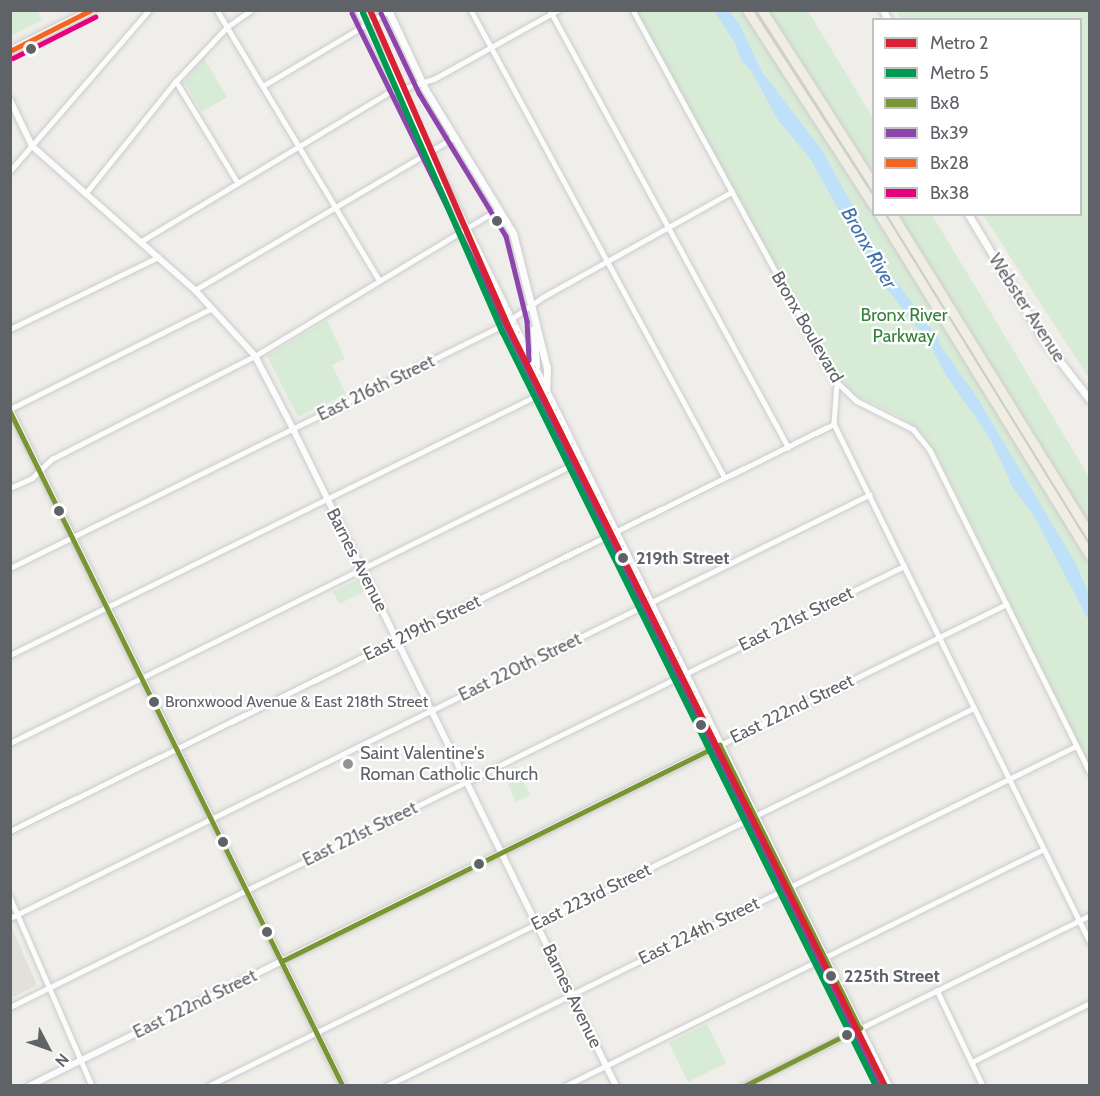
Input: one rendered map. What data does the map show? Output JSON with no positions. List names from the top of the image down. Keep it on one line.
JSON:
{"streets":{"main road":["Webster Avenue"],"street":["Bronx Boulevard","East 216th Street","Barnes Avenue","East 221st Street","East 219th Street","East 220th Street","East 222nd Street","East 223rd Street","East 224th Street"]},"crossings":[["Bronx Boulevard","East 216th Street"],["Bronx Boulevard","East 222nd Street"],["Bronx Boulevard","East 224th Street"],["East 216th Street","Barnes Avenue"],["Barnes Avenue","East 221st Street"],["Barnes Avenue","East 219th Street"],["Barnes Avenue","East 220th Street"],["Barnes Avenue","East 222nd Street"],["Barnes Avenue","East 223rd Street"],["Barnes Avenue","East 224th Street"]],"water":["Bronx River"],"parks":["Bronx River Parkway"],"places":["219th Street","Bronxwood Avenue & East 218th Street","Saint Valentine's Roman Catholic Church","225th Street"],"lines":["metro line 2","transit line Bx28","metro line 5","transit line Bx39","transit line Bx38","transit line Bx8"],"legend":["Metro 2","Metro 5","Bx8","Bx39","Bx28","Bx38"],"north":"bottom right"}
